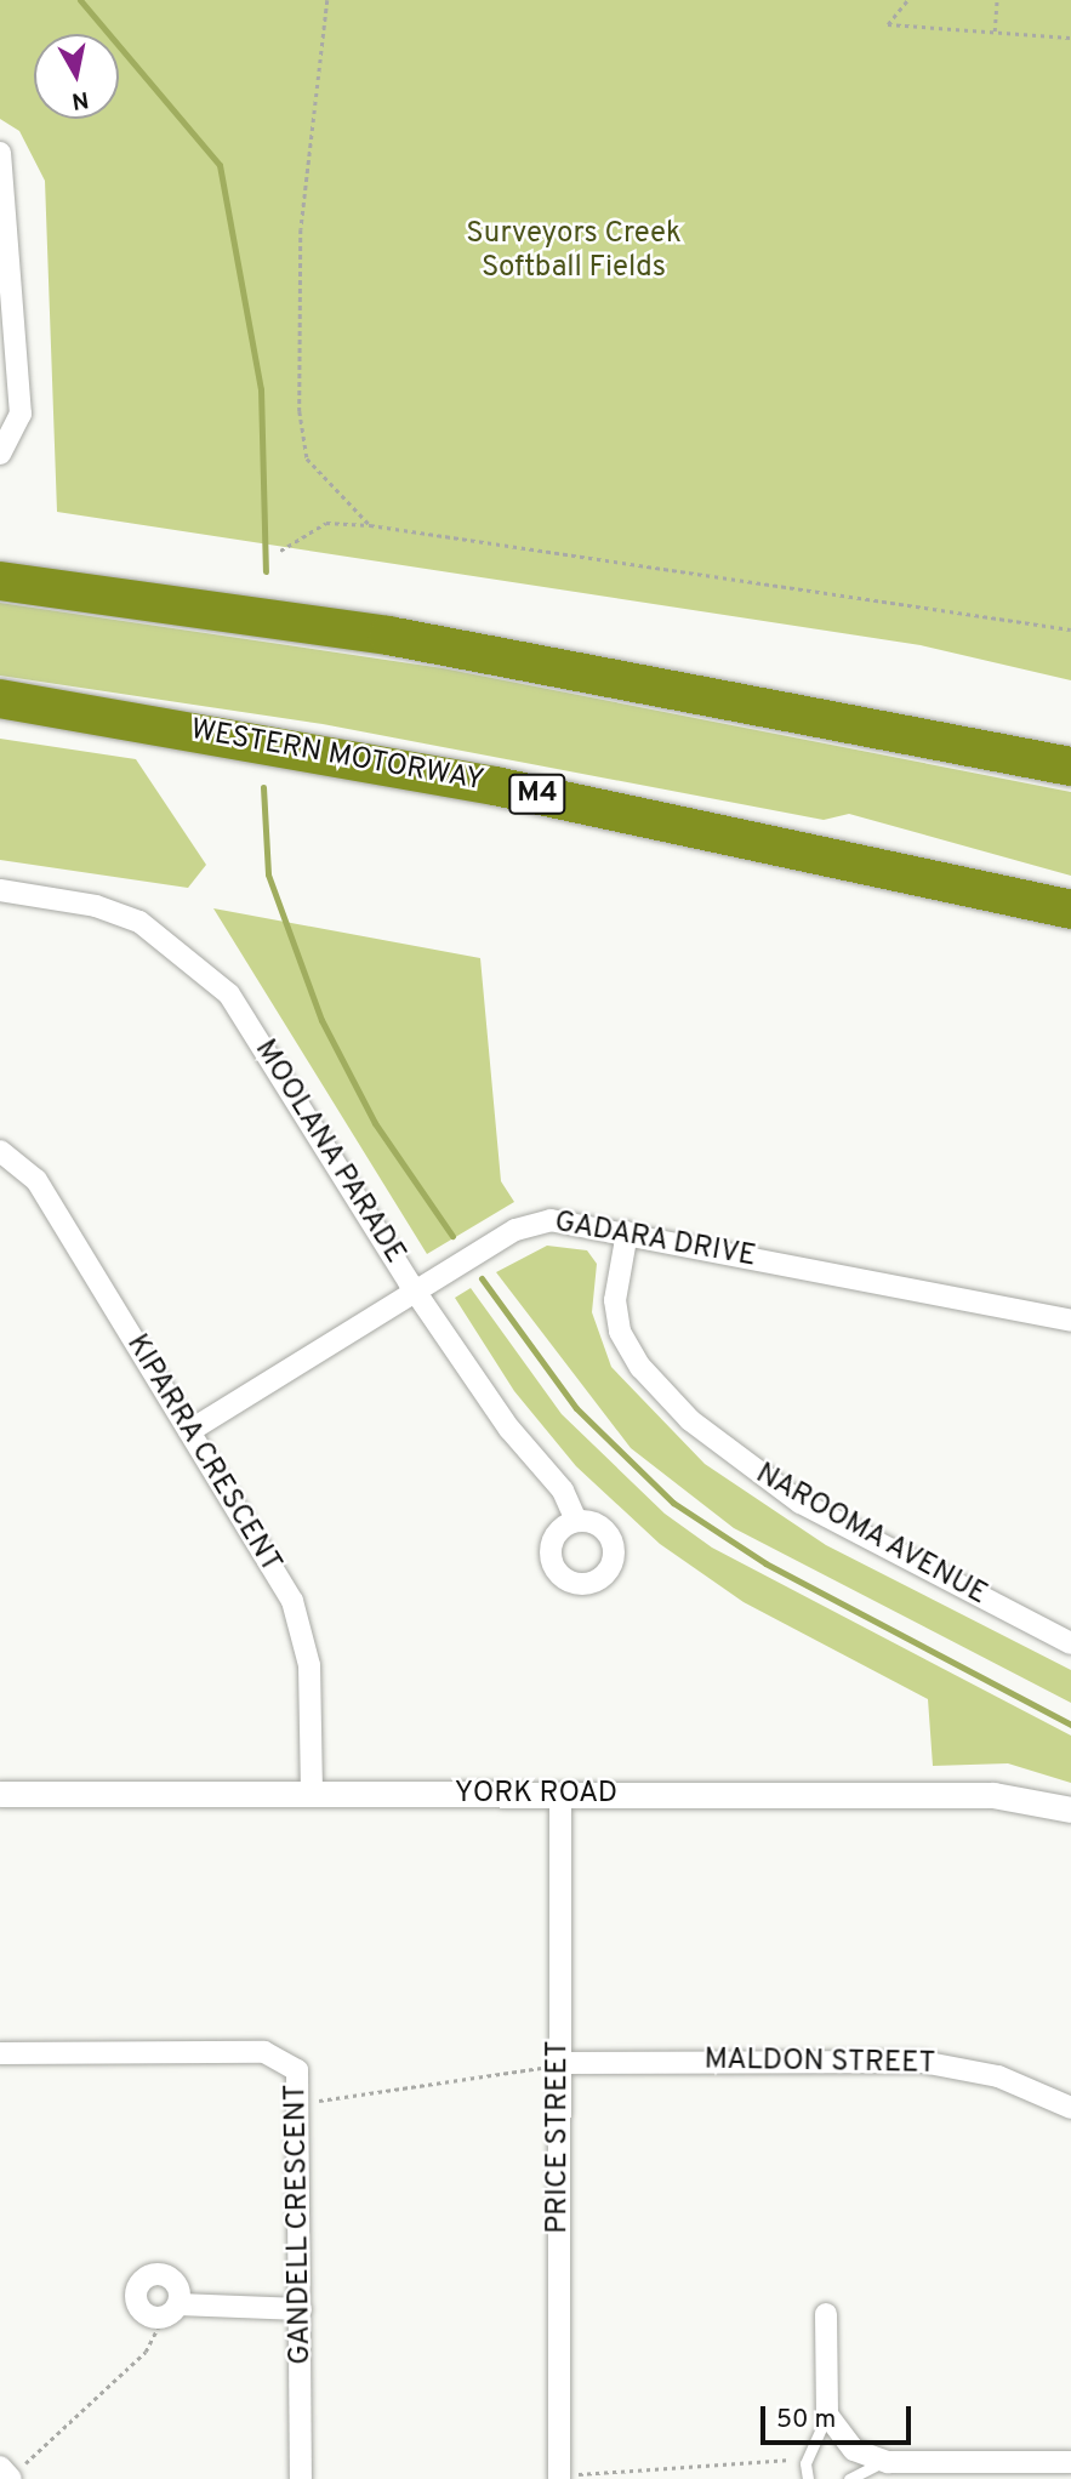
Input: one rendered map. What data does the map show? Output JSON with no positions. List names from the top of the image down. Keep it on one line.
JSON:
{"streets":{"highway":["WESTERN MOTORWAY","M4"],"street":["MOOLANA PARADE","GADARA DRIVE","KIPARRA CRESCENT","NAROOMA AVENUE","YORK ROAD","MALDON STREET","PRICE STREET","GANDELL CRESCENT"]},"crossings":[["MOOLANA PARADE","GADARA DRIVE"],["GADARA DRIVE","KIPARRA CRESCENT"],["GADARA DRIVE","NAROOMA AVENUE"],["KIPARRA CRESCENT","YORK ROAD"],["YORK ROAD","PRICE STREET"],["MALDON STREET","PRICE STREET"]],"parks":["Surveyors Creek Softball Fields"],"scale_bar":"50 m","north":"bottom"}
